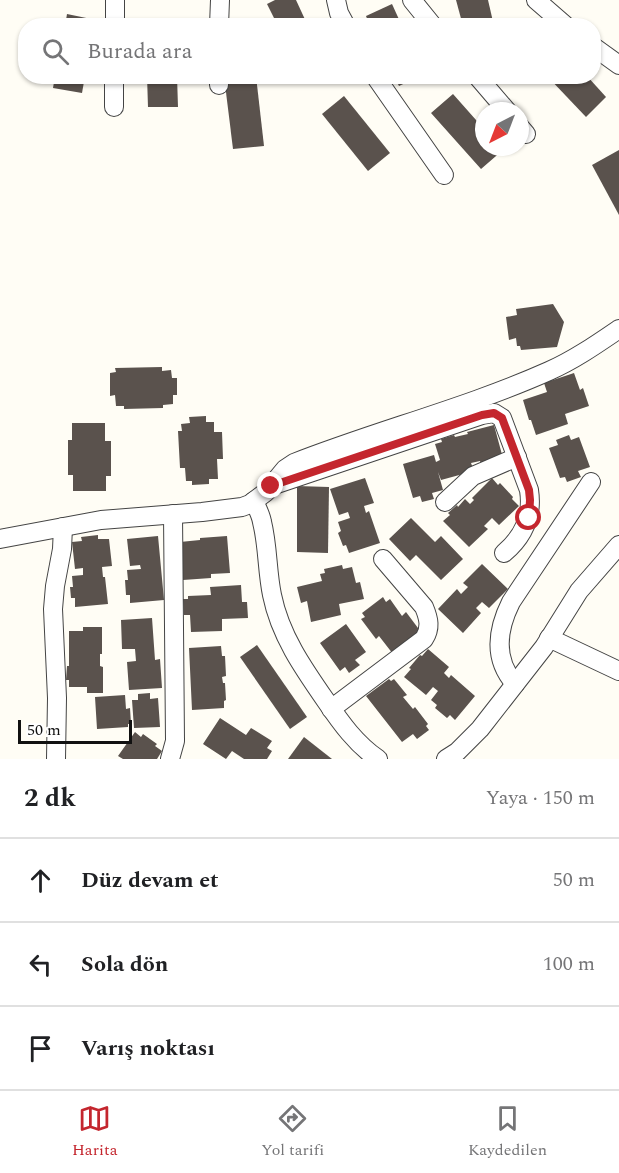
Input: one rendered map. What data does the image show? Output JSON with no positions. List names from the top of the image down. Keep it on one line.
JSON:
{"scale_bar":"50 m","north":"bottom left","page":{"search":"Burada ara","scale":"50 m","heading":["2 dk","Yaya · 150 m"],"list":[["Düz devam et","50 m"],["Sola dön","100 m"],"Varış noktası"],"nav":["Harita","Yol tarifi","Kaydedilen"]}}
